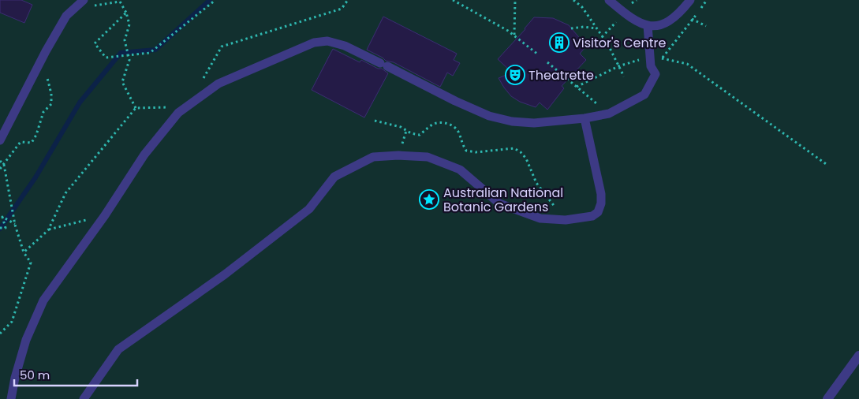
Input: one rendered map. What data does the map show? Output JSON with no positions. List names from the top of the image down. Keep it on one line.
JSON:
{"places":{"building":["Visitor's Centre"],"theatre":["Theatrette"],"place":["Australian National Botanic Gardens"]},"scale_bar":"50 m"}
